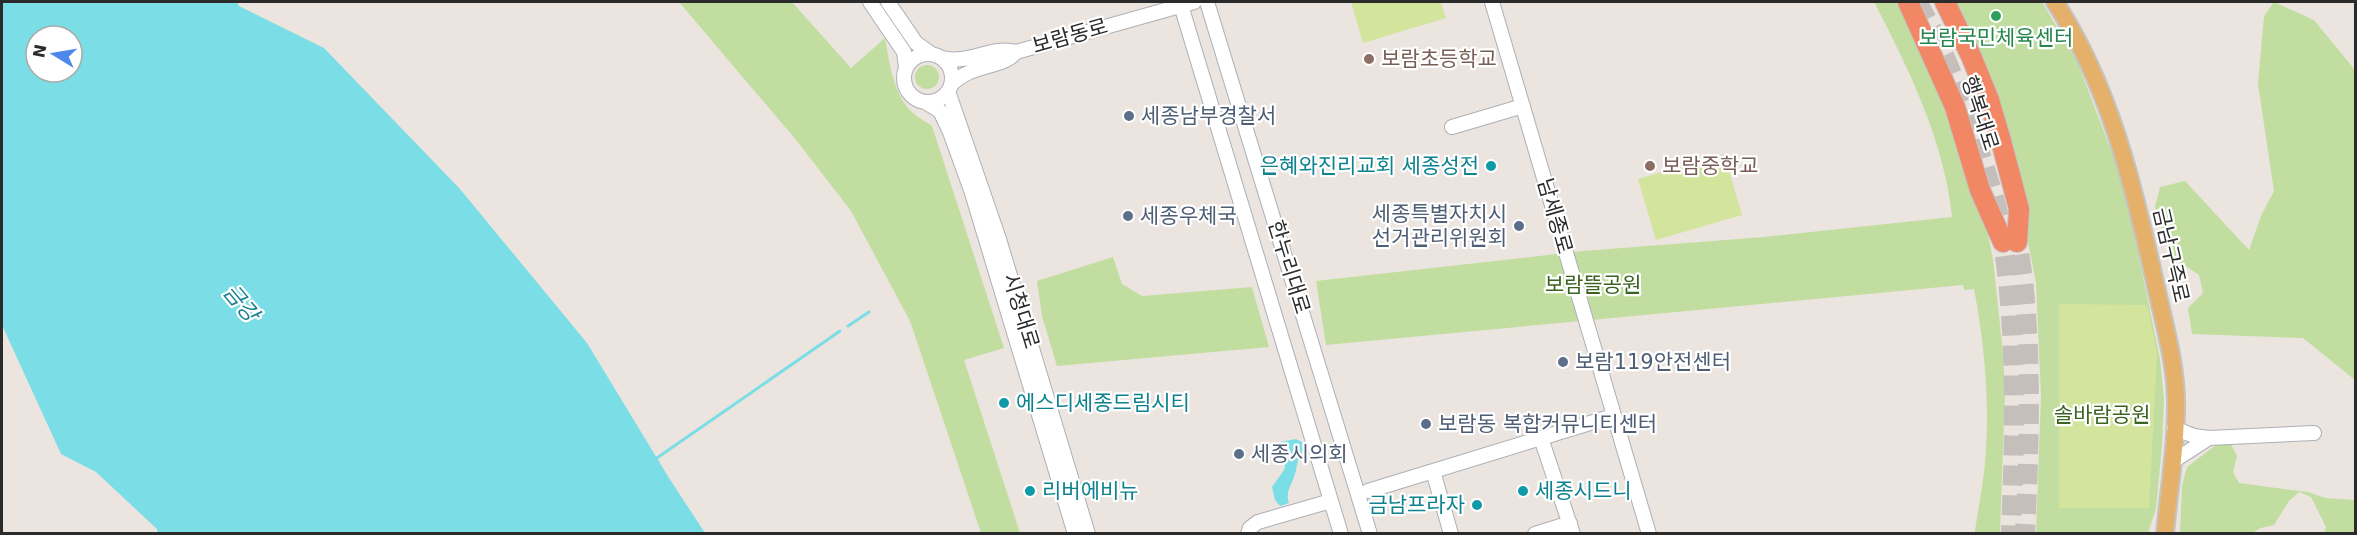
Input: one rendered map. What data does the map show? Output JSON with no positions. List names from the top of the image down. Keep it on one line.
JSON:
{"streets":{"highway":["행복대로"],"main road":["금남구즉로"],"street":["보람동로","남세종로","한누리대로","시청대로"]},"crossings":[["보람동로","한누리대로"]],"water":["금강"],"parks":["보람뜰공원","솔바람공원"],"places":["보람국민체육센터","보람초등학교","세종남부경찰서","은혜와진리교회 세종성전","보람중학교","세종우체국","세종특별자치시 선거관리위원회","보람119안전센터","에스디세종드림시티","보람동 복합커뮤니티센터","세종시의회","리버에비뉴","세종시드니","금남프라자"],"north":"left"}
